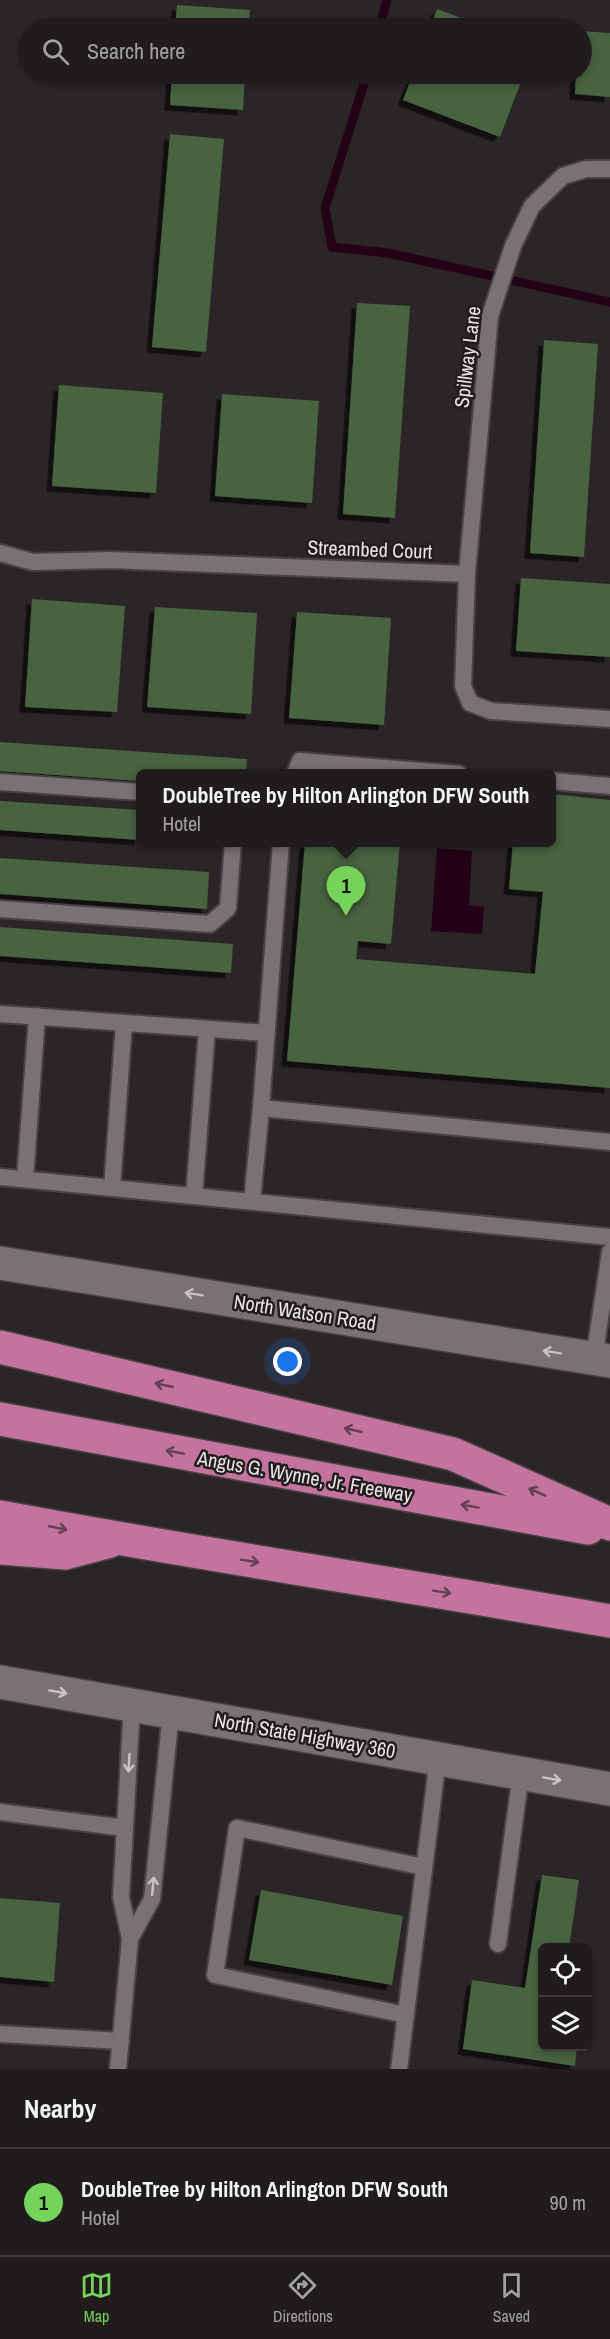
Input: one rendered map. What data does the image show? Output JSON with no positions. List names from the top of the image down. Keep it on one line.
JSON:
{"streets":{"highway":["Angus G. Wynne, Jr. Freeway"],"main road":["North Watson Road","North State Highway 360"],"lane":["Spillway Lane","Streambed Court"]},"crossings":[["Spillway Lane","Streambed Court"]],"one_way":["North Watson Road","North State Highway 360"],"page":{"search":"Search here","popup":["DoubleTree by Hilton Arlington DFW South","Hotel"],"pins":"1","heading":"Nearby","list":[{"mark":"1","name":"DoubleTree by Hilton Arlington DFW South","note":"Hotel","value":"90 m"}],"nav":["Map","Directions","Saved"]}}
